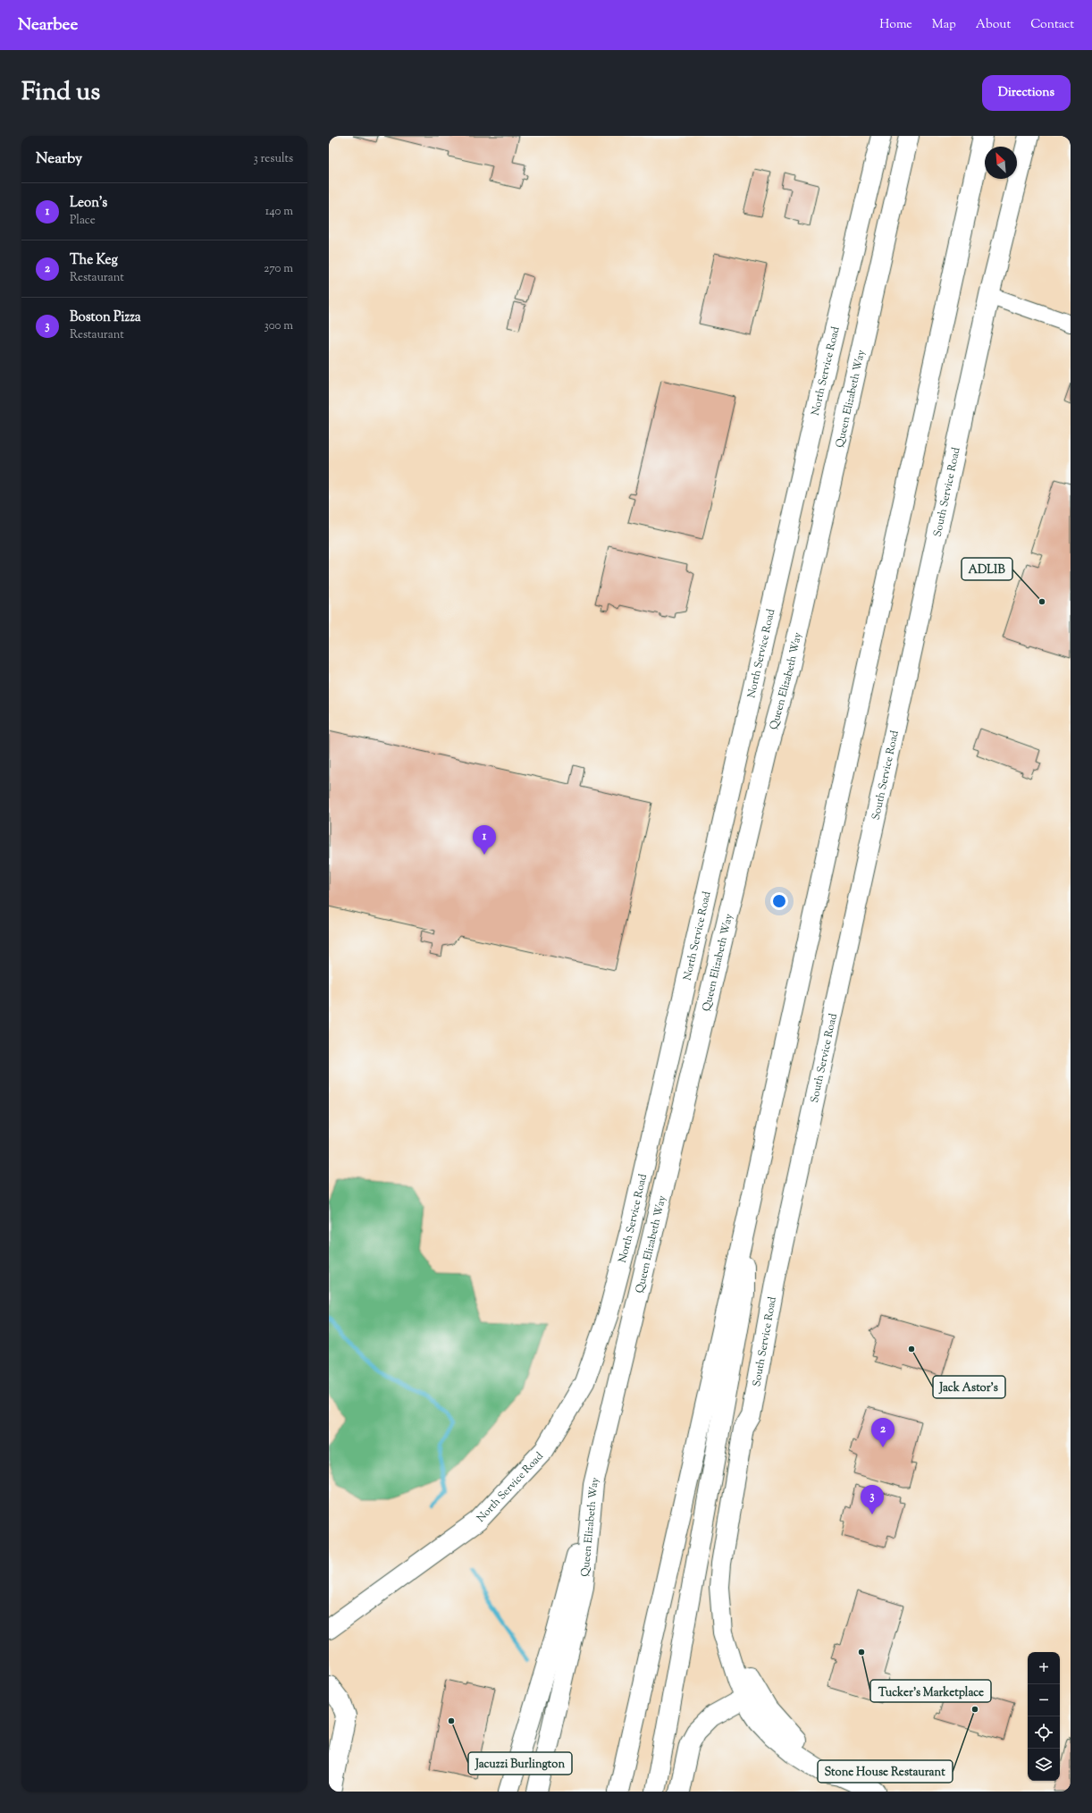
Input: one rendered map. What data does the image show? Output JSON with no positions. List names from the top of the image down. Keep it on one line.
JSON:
{"streets":{"main road":["North Service Road","Queen Elizabeth Way","South Service Road"]},"places":["ADLIB","Jack Astor's","Tucker's Marketplace","Stone House Restaurant","Jacuzzi Burlington"],"north":"top left","page":{"header":"Nearbee","nav":["Home","Map","About","Contact"],"title":"Find us","buttons":"Directions","heading":["Nearby","3 results"],"list":[{"mark":"1","name":"Leon's","note":"Place","value":"140 m"},{"mark":"2","name":"The Keg","note":"Restaurant","value":"270 m"},{"mark":"3","name":"Boston Pizza","note":"Restaurant","value":"300 m"}],"pins":["1","2","3"],"map_buttons":["+","−"]}}
